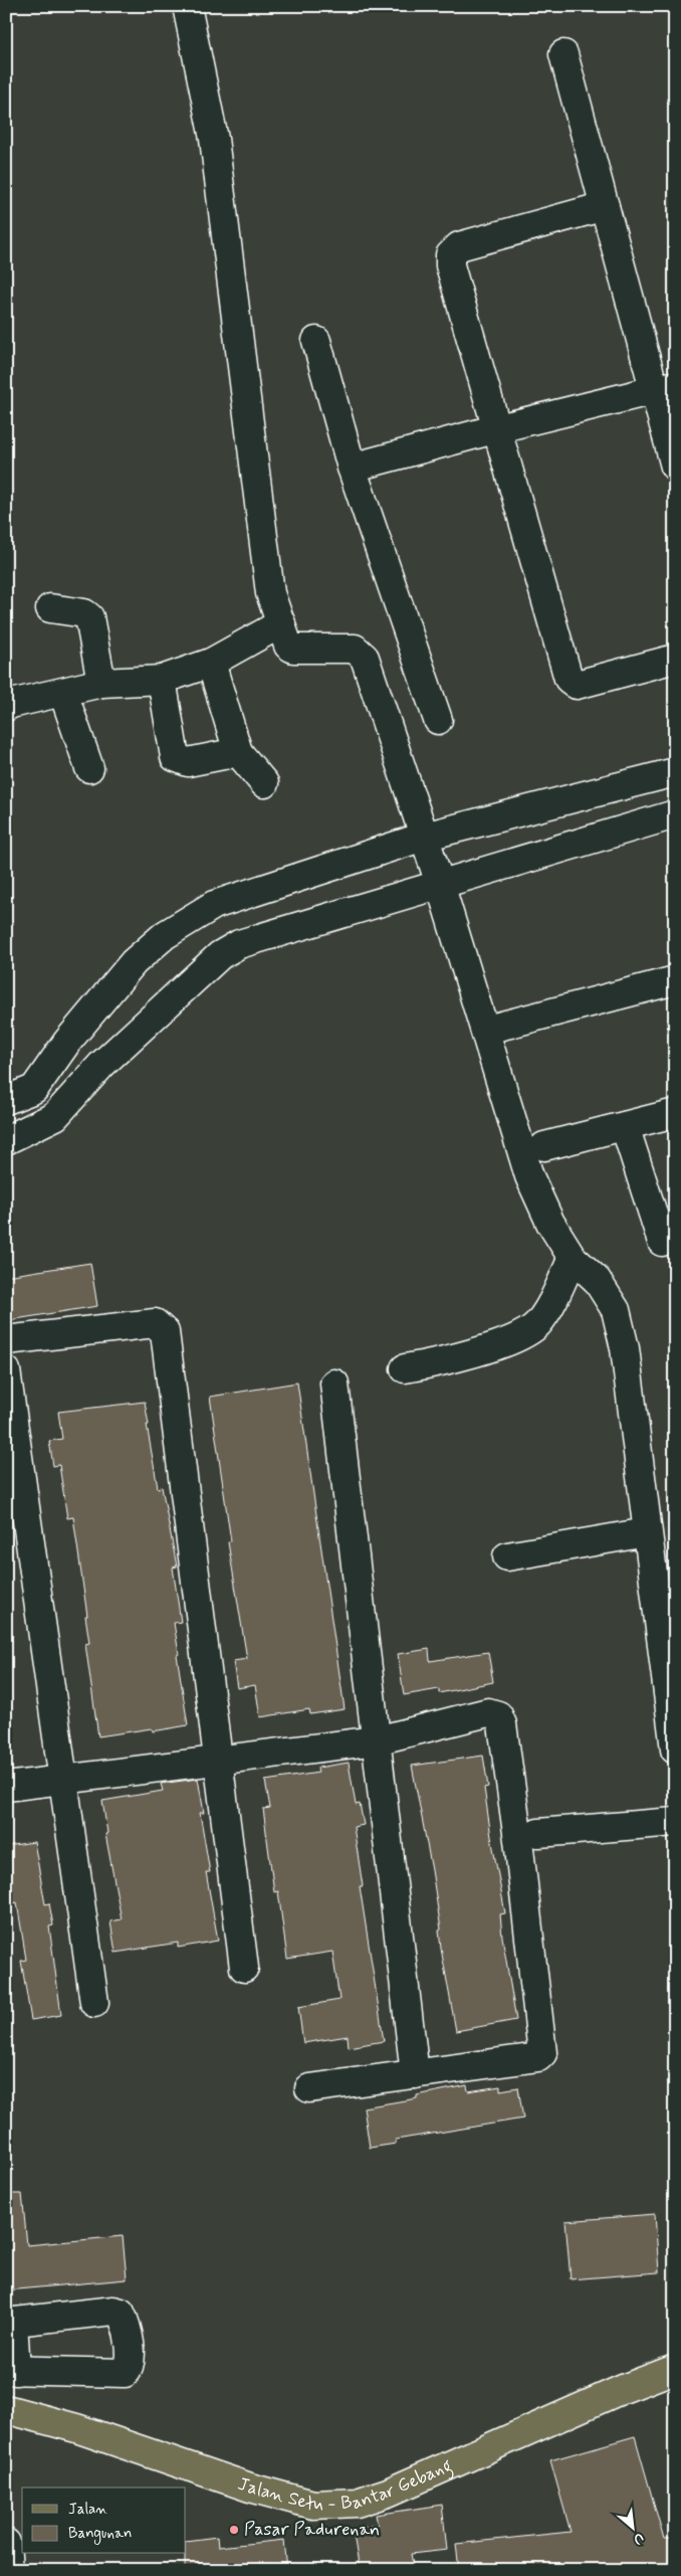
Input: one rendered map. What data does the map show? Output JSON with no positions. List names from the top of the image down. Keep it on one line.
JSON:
{"streets":{"main road":["Jalan Setu - Bantar Gebang"]},"places":["Pasar Padurenan"],"legend":["Jalan","Bangunan"],"north":"bottom right"}
